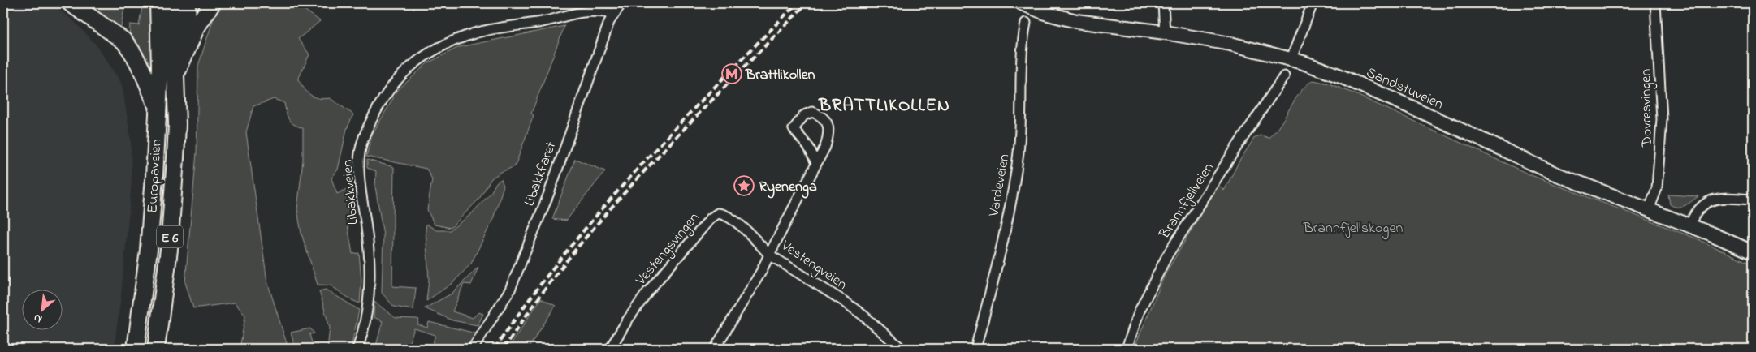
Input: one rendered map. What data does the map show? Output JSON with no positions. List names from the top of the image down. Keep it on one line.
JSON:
{"streets":{"highway":["Europaveien","E 6"],"street":["Sandstuveien","Dovresvingen","Libakkfaret","Vardeveien","Libakkveien","Brannfjellveien","Vestengsvingen","Vestengveien"]},"crossings":[["Sandstuveien","Dovresvingen"],["Libakkfaret","Libakkveien"],["Europaveien","E 6"],["Vestengsvingen","Vestengveien"]],"districts":["BRATTLIKOLLEN"],"parks":["Brannfjellskogen"],"places":{"metro station":["Brattlikollen"],"place":["Ryenenga"]},"north":"bottom left"}
